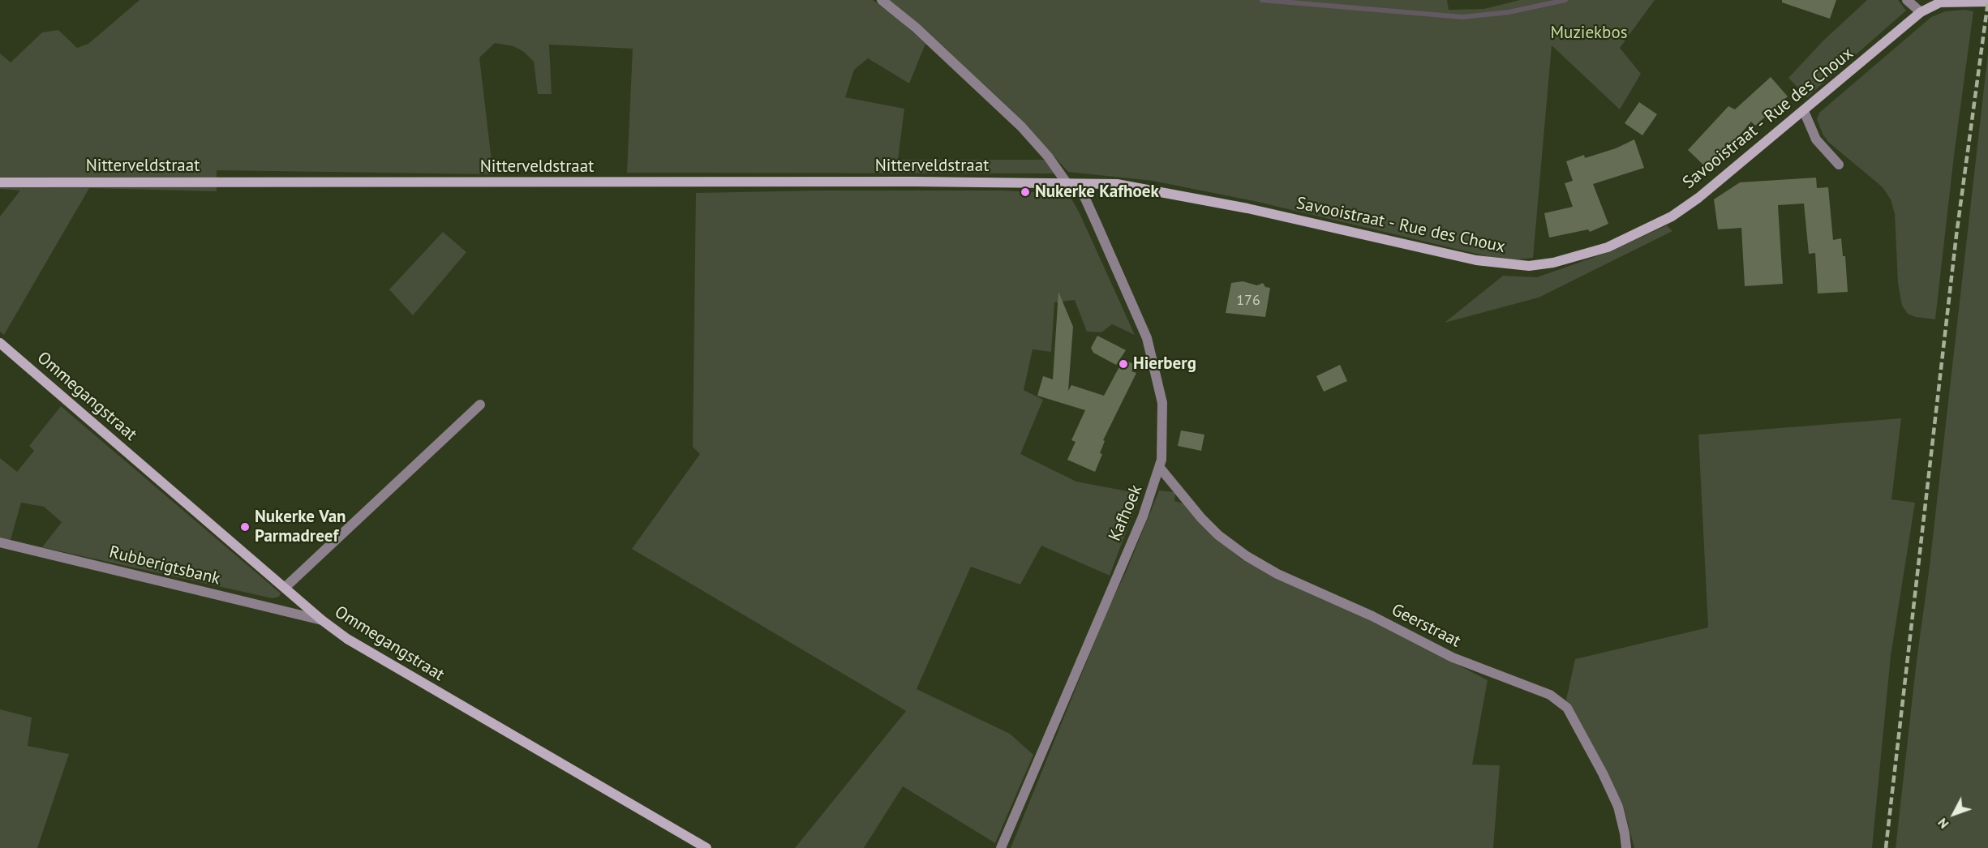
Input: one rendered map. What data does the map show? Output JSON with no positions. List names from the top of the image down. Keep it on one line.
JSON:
{"streets":{"main road":["Savooistraat - Rue des Choux","Nitterveldstraat","Ommegangstraat"],"street":["Kafhoek","Rubberigtsbank","Geerstraat"]},"crossings":[["Savooistraat - Rue des Choux","Nitterveldstraat"],["Savooistraat - Rue des Choux","Kafhoek"],["Nitterveldstraat","Kafhoek"],["Ommegangstraat","Rubberigtsbank"],["Kafhoek","Geerstraat"]],"parks":["Muziekbos"],"places":["Nukerke Kafhoek","Hierberg","Nukerke Van Parmadreef"],"house_numbers":["176"],"north":"bottom left"}
